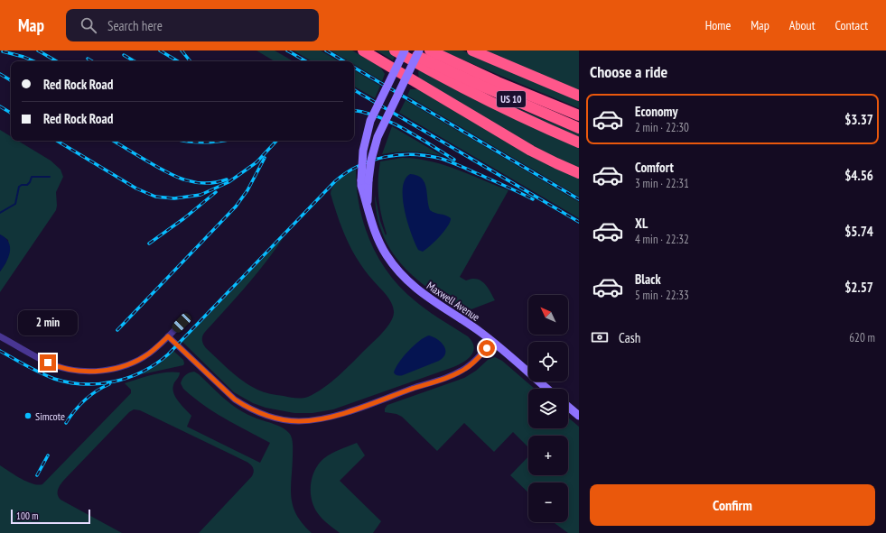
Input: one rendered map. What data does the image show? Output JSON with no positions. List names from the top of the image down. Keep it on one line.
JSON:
{"streets":{"highway":["US 10"],"main road":["Maxwell Avenue"]},"crossings":[["US 10","Maxwell Avenue"]],"places":["Simcote"],"scale_bar":"100 m","north":"top left","page":{"header":"Map","search":"Search here","nav":["Home","Map","About","Contact"],"heading":"Choose a ride","banner":["Red Rock Road","Red Rock Road"],"list":[{"name":"Economy","note":"2 min · 22:30","value":"$3.37"},{"name":"Comfort","note":"3 min · 22:31","value":"$4.56"},{"name":"XL","note":"4 min · 22:32","value":"$5.74"},{"name":"Black","note":"5 min · 22:33","value":"$2.57"}],"map_buttons":["+","−"],"bubble":"2 min","pay":["Cash","620 m"],"buttons":"Confirm","scale":"100 m"}}
